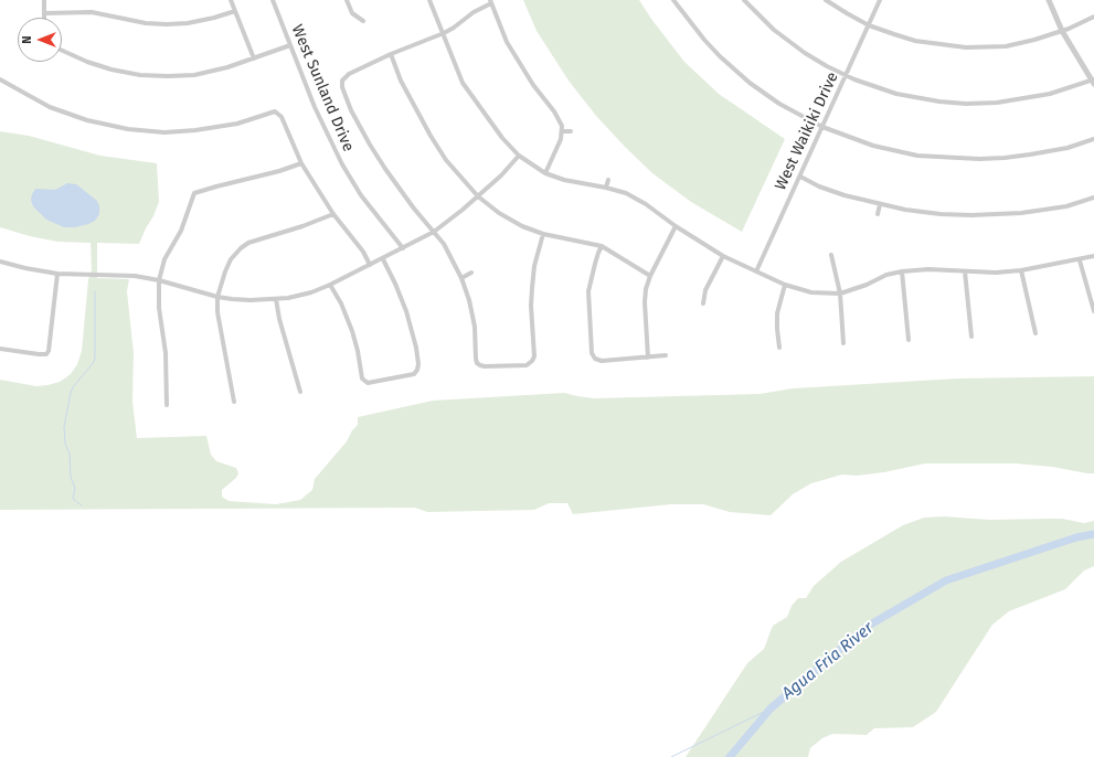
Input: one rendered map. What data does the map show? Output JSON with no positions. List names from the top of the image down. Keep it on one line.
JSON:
{"streets":{"street":["West Sunland Drive","West Waikiki Drive"]},"water":["Agua Fria River"],"north":"left"}
